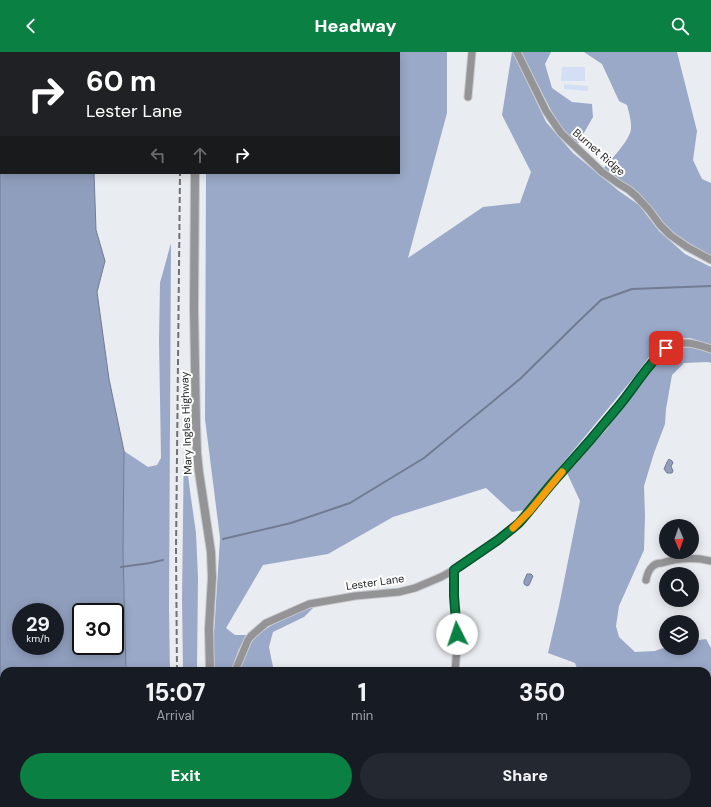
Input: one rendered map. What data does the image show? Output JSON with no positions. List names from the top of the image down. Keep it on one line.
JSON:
{"streets":{"street":["Burnet Ridge","Mary Ingles Highway","Lester Lane"]},"north":"bottom","page":{"header":"Headway","turn":["60 m","Lester Lane"],"speed":"29 km/h","limit":"30","eta":["15:07","Arrival","1","min","350","m"],"buttons":["Exit","Share"]}}
